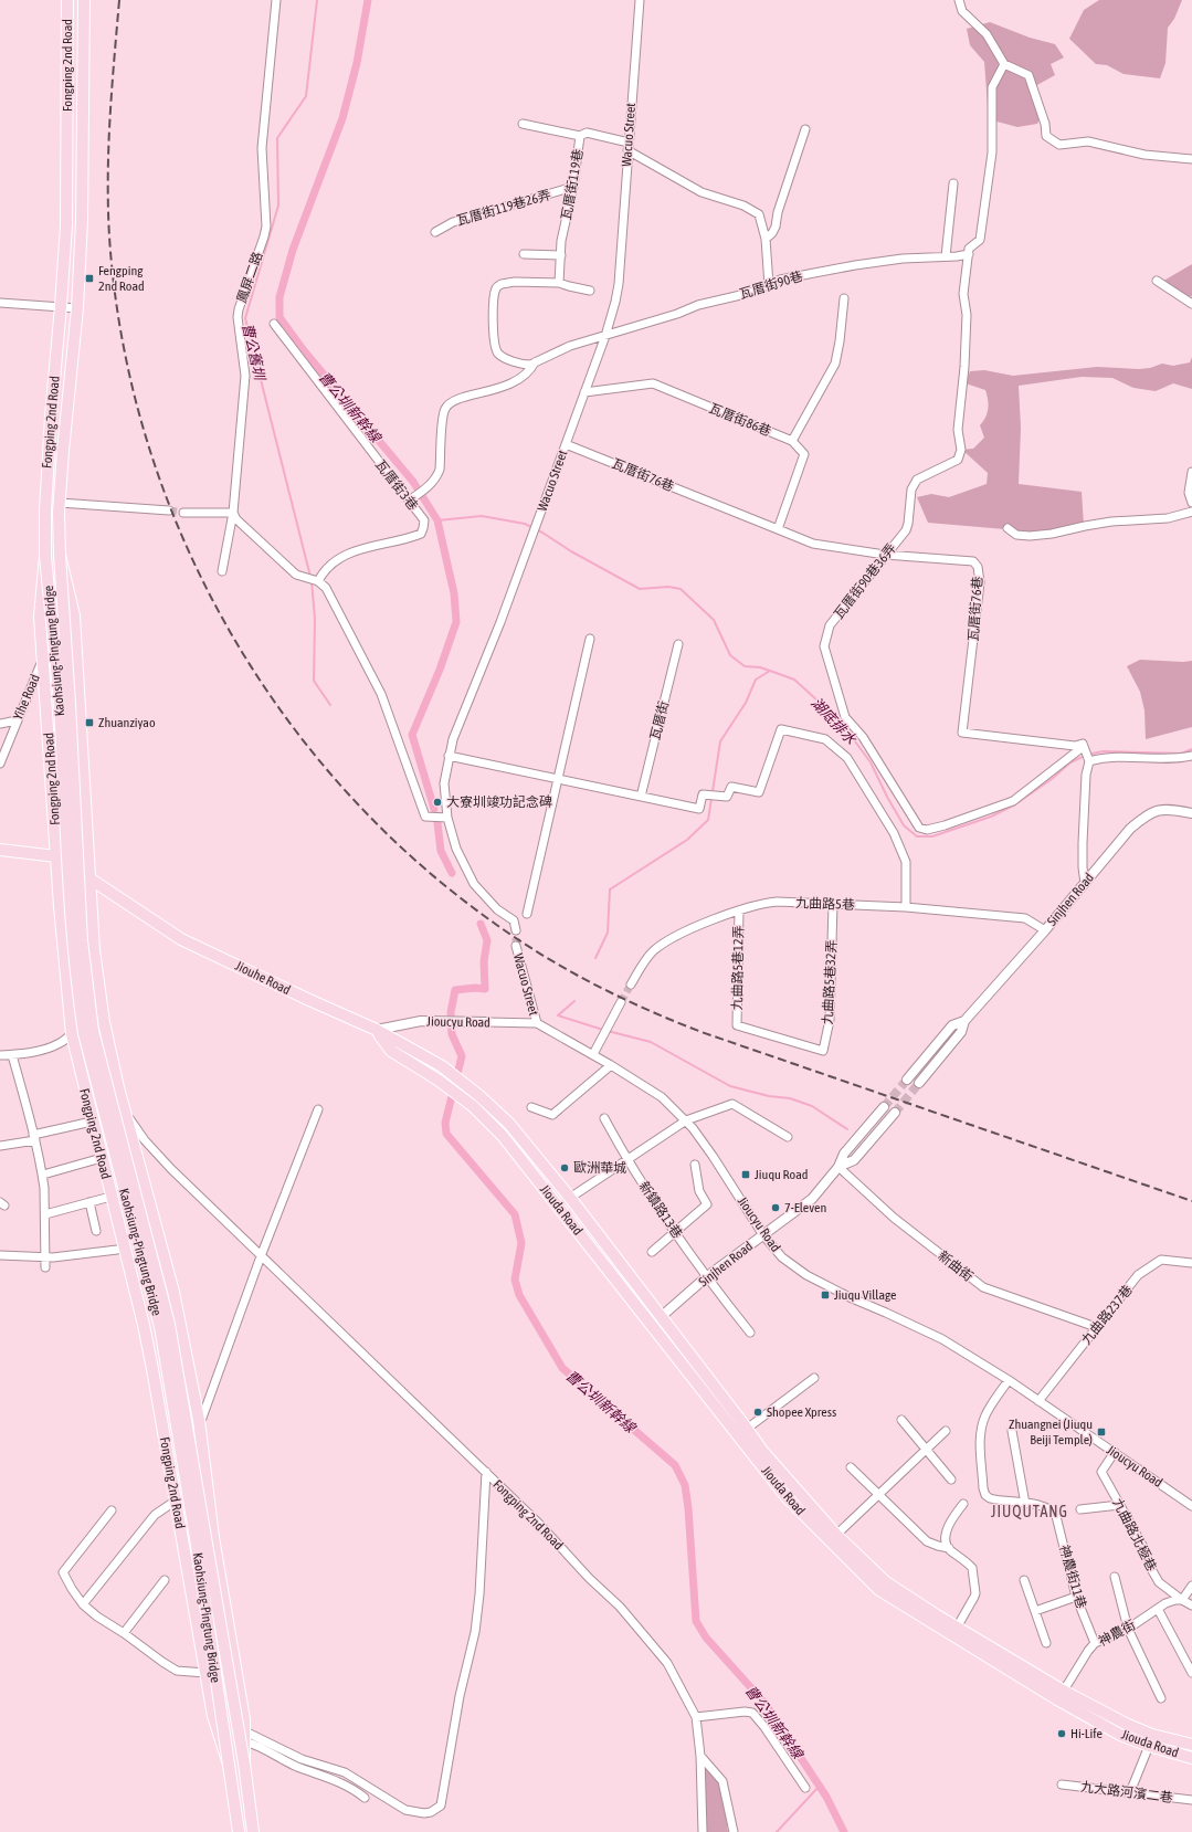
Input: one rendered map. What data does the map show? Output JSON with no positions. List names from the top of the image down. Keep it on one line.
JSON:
{"streets":{"main road":["Fongping 2nd Road","Kaohsiung-Pingtung Bridge","Jiouhe Road","Jiouda Road"],"street":["Wacuo Street","瓦厝街119巷","瓦厝街119巷26弄","鳳屏二路","瓦厝街90巷","瓦厝街86巷","瓦厝街76巷","瓦厝街3巷","瓦厝街90巷36弄","Yihe Road","瓦厝街","Sinjhen Road","九曲路5巷","九曲路5巷12弄","九曲路5巷32弄","Jioucyu Road","新鎮路13巷","新曲街","九曲路237巷","九曲路北極巷","神農街11巷","神農街","九大路河濱二巷"]},"crossings":[["Fongping 2nd Road","Kaohsiung-Pingtung Bridge"],["Fongping 2nd Road","Yihe Road"],["Fongping 2nd Road","Jiouhe Road"],["Wacuo Street","瓦厝街119巷"],["Wacuo Street","瓦厝街90巷"],["Wacuo Street","瓦厝街86巷"],["Wacuo Street","瓦厝街76巷"],["Wacuo Street","Jioucyu Road"],["瓦厝街119巷","瓦厝街119巷26弄"],["瓦厝街119巷","瓦厝街90巷"],["瓦厝街90巷","瓦厝街90巷36弄"],["瓦厝街76巷","瓦厝街90巷36弄"],["Sinjhen Road","九曲路5巷"],["Sinjhen Road","Jioucyu Road"],["Sinjhen Road","Jiouda Road"],["Sinjhen Road","新鎮路13巷"],["Sinjhen Road","新曲街"],["九曲路5巷","九曲路5巷12弄"],["九曲路5巷","九曲路5巷32弄"],["九曲路5巷12弄","九曲路5巷32弄"],["Jiouhe Road","Jioucyu Road"],["Jiouhe Road","Jiouda Road"],["Jioucyu Road","Jiouda Road"],["Jioucyu Road","九曲路237巷"],["Jioucyu Road","九曲路北極巷"],["Jiouda Road","神農街"],["新曲街","九曲路237巷"],["九曲路北極巷","神農街"],["神農街11巷","神農街"]],"districts":["JIUQUTANG"],"water":["曹公舊圳","曹公圳新幹線","湖底排水"],"places":{"transit":["Fengping 2nd Road","Zhuanziyao","Jiuqu Road","Jiuqu Village","Zhuangnei (Jiuqu Beiji Temple)"],"other":["大寮圳竣功記念碑","歐洲華城","7-Eleven","Shopee Xpress","Hi-Life"]}}
